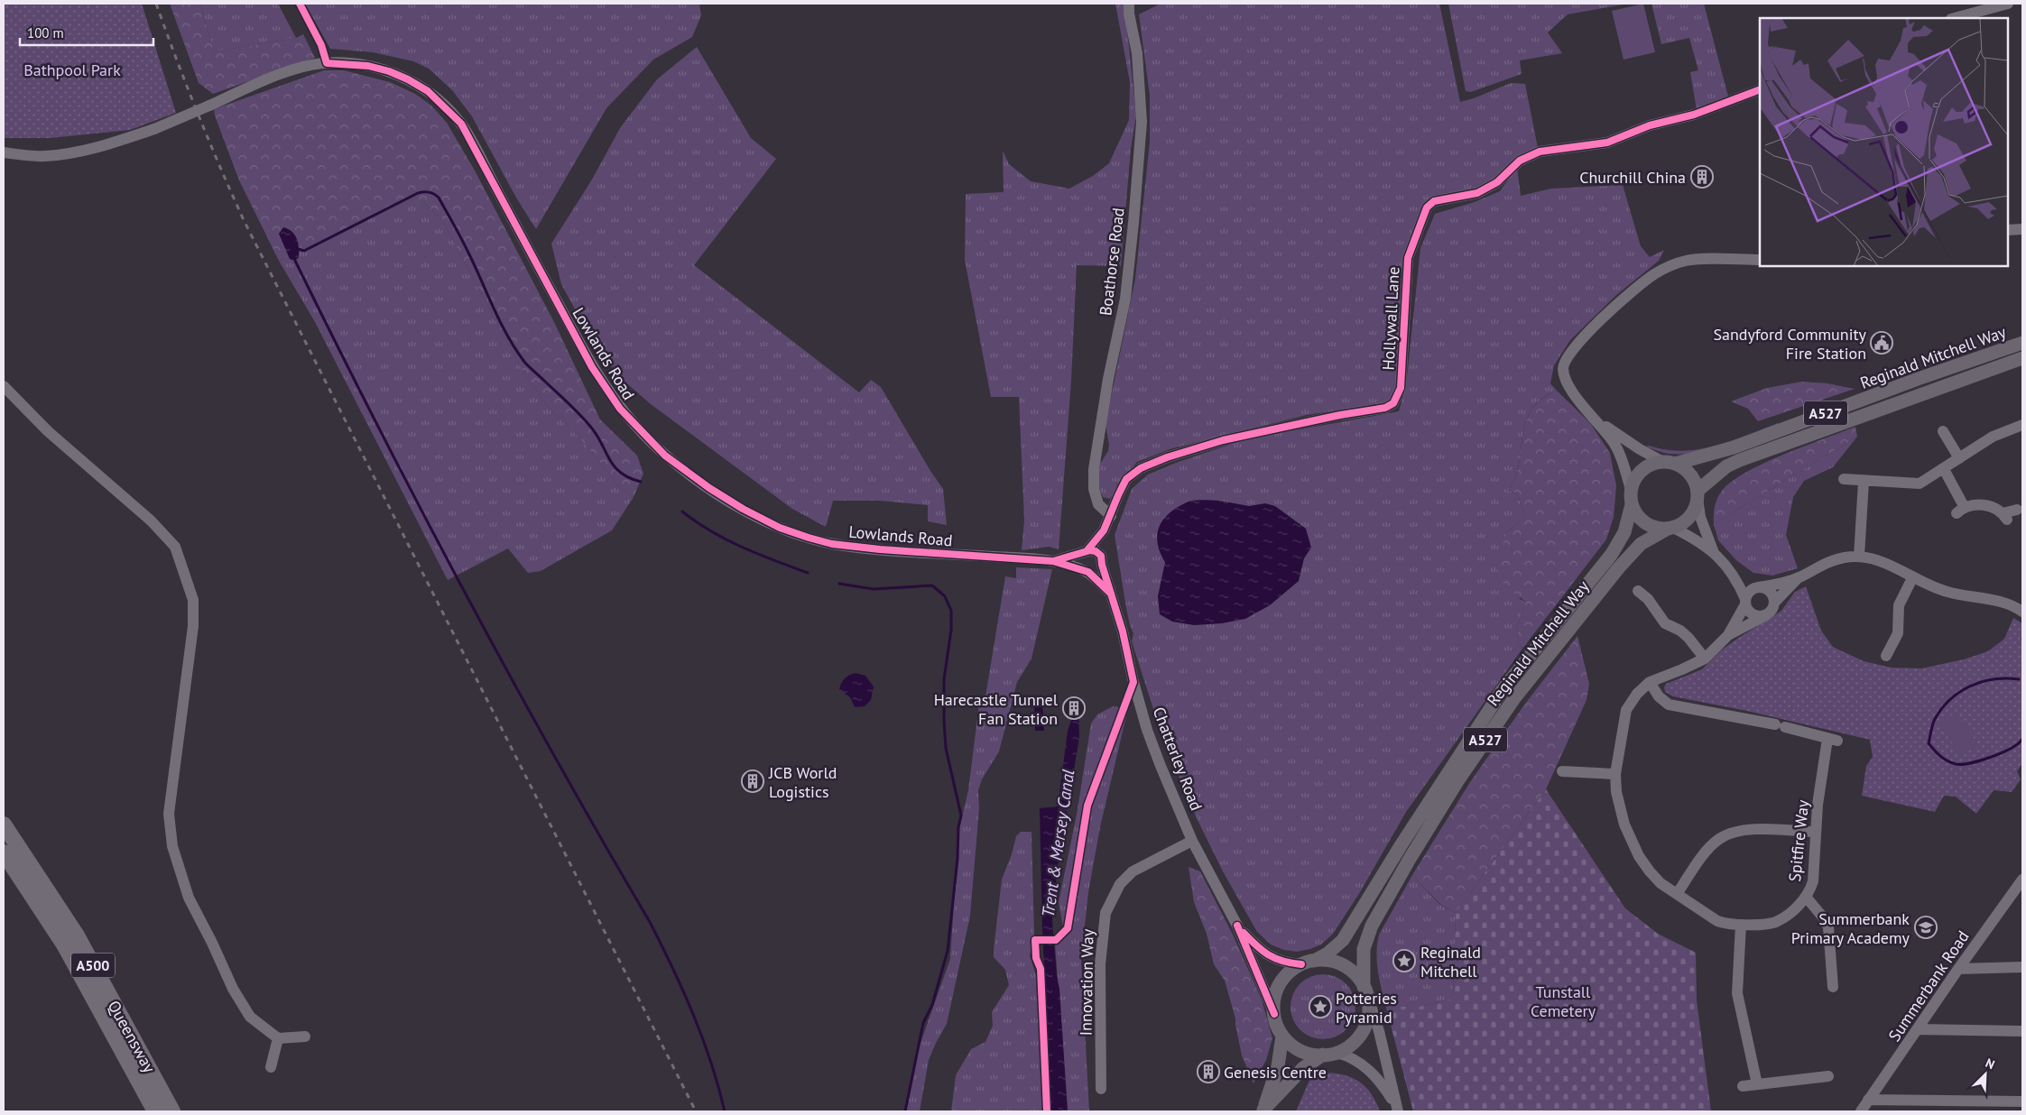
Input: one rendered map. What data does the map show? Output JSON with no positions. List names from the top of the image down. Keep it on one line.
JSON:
{"streets":{"highway":["A500","Queensway"],"main road":["Reginald Mitchell Way","A527"],"street":["Boathorse Road","Hollywall Lane","Lowlands Road","Chatterley Road","Spitfire Way","Innovation Way","Summerbank Road"]},"crossings":[["Boathorse Road","Hollywall Lane"],["Hollywall Lane","Lowlands Road"],["Hollywall Lane","Chatterley Road"],["Lowlands Road","Chatterley Road"],["Reginald Mitchell Way","A527"],["Reginald Mitchell Way","Chatterley Road"],["A527","Chatterley Road"],["Chatterley Road","Innovation Way"]],"water":["Trent & Mersey Canal"],"parks":["Bathpool Park","Tunstall Cemetery"],"places":{"building":["Churchill China","Harecastle Tunnel Fan Station","JCB World Logistics","Genesis Centre"],"public building":["Sandyford Community Fire Station"],"school or university":["Summerbank Primary Academy"],"place":["Reginald Mitchell","Potteries Pyramid"]},"scale_bar":"100 m","north":"top right"}
